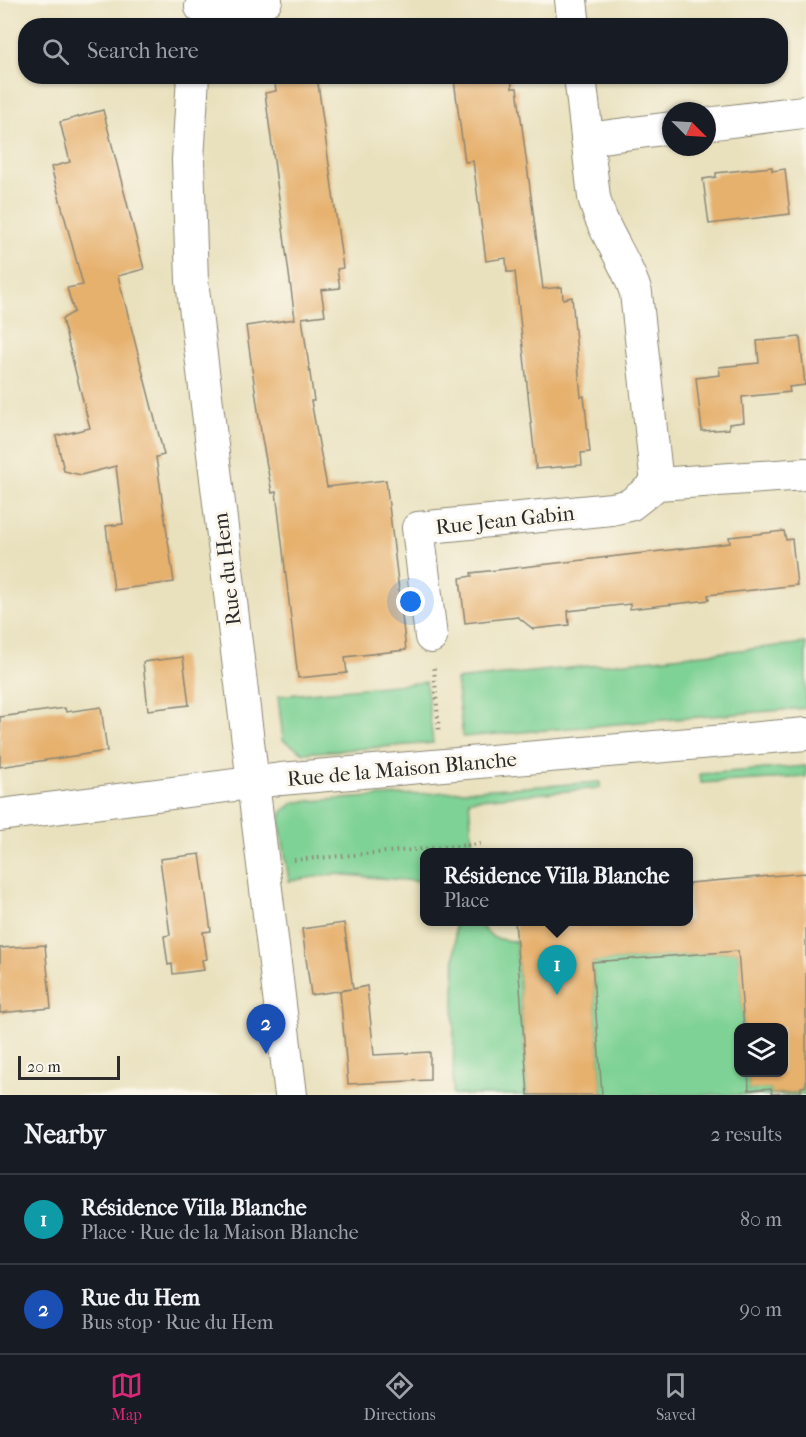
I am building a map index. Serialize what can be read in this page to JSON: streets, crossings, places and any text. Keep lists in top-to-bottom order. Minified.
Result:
{"streets":{"street":["Rue Jean Gabin","Rue du Hem","Rue de la Maison Blanche"]},"crossings":[["Rue du Hem","Rue de la Maison Blanche"]],"scale_bar":"20 m","north":"bottom right","page":{"search":"Search here","popup":["Résidence Villa Blanche","Place"],"pins":["1","2"],"scale":"20 m","heading":["Nearby","2 results"],"list":[{"mark":"1","name":"Résidence Villa Blanche","note":"Place · Rue de la Maison Blanche","value":"80 m"},{"mark":"2","name":"Rue du Hem","note":"Bus stop · Rue du Hem","value":"90 m"}],"nav":["Map","Directions","Saved"]}}
